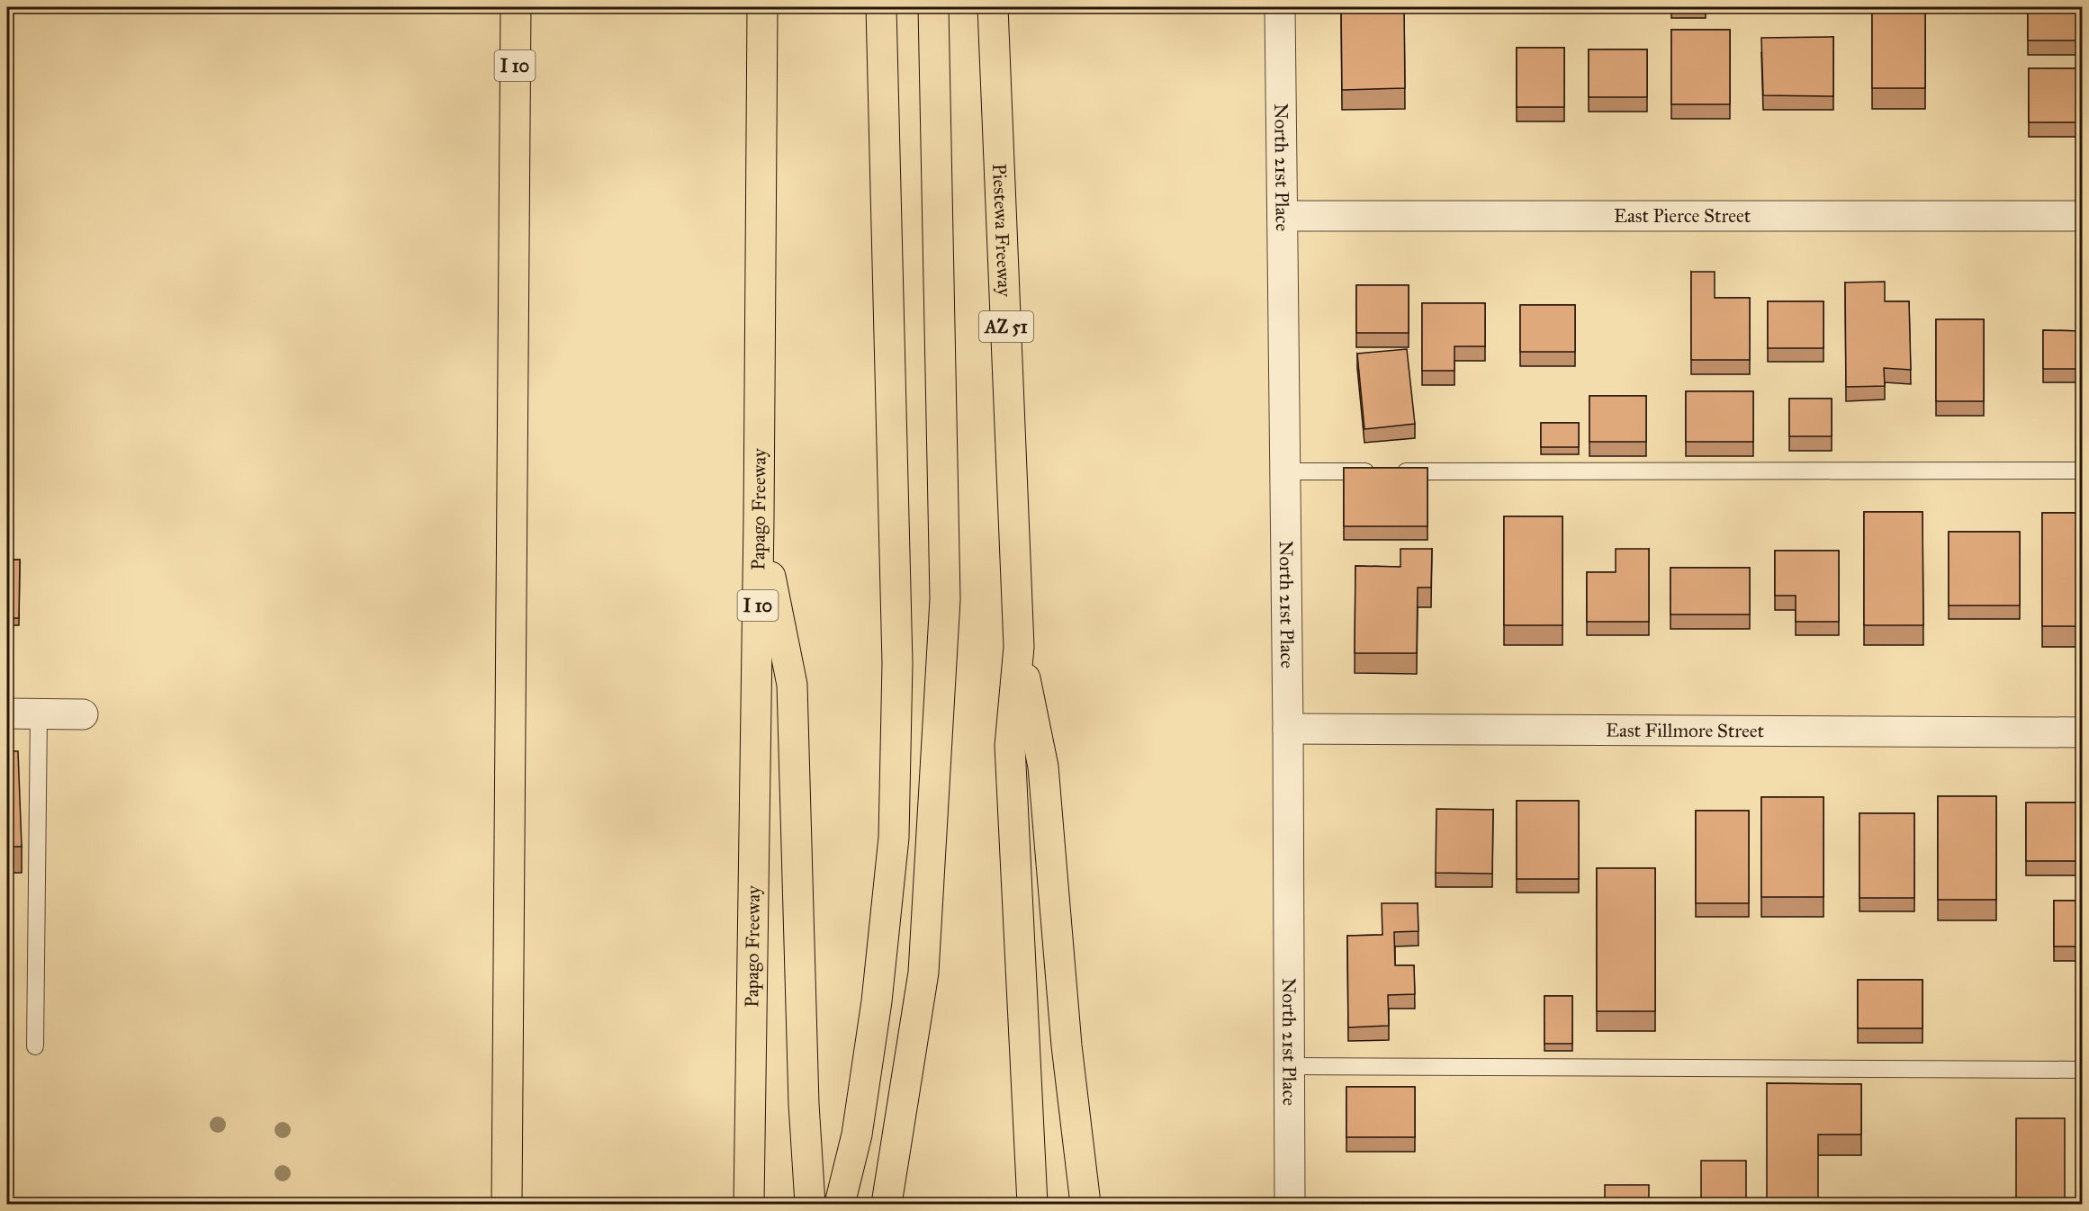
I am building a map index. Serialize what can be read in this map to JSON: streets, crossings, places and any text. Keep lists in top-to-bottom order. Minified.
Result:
{"streets":{"highway":["I 10","Piestewa Freeway","AZ 51","Papago Freeway"],"street":["North 21st Place","East Pierce Street","East Fillmore Street"]},"crossings":[["North 21st Place","East Pierce Street"],["North 21st Place","East Fillmore Street"]]}
